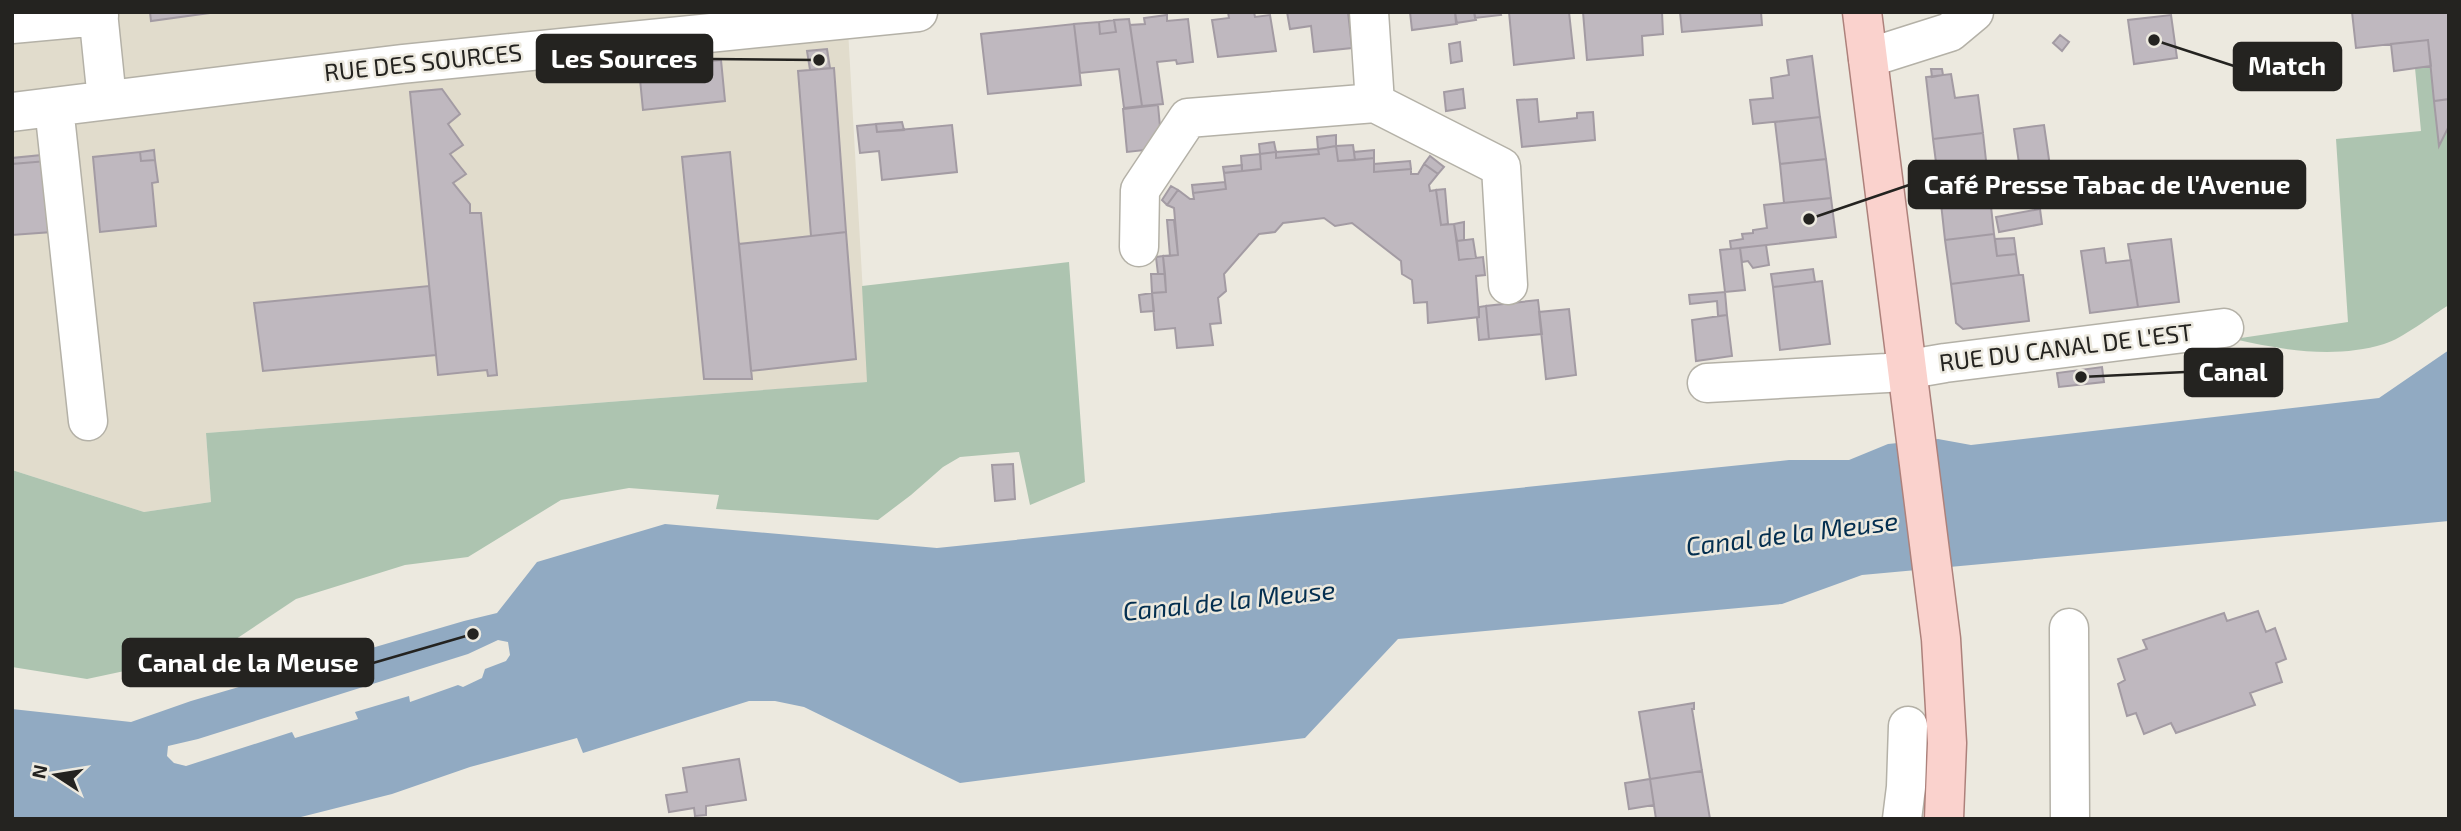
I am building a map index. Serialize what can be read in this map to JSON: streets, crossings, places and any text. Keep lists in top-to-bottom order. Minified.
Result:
{"streets":{"street":["RUE DES SOURCES","RUE DU CANAL DE L'EST"]},"water":["Canal de la Meuse"],"places":["Match","Les Sources","Café Presse Tabac de l'Avenue","Canal","Canal de la Meuse"],"north":"left"}
